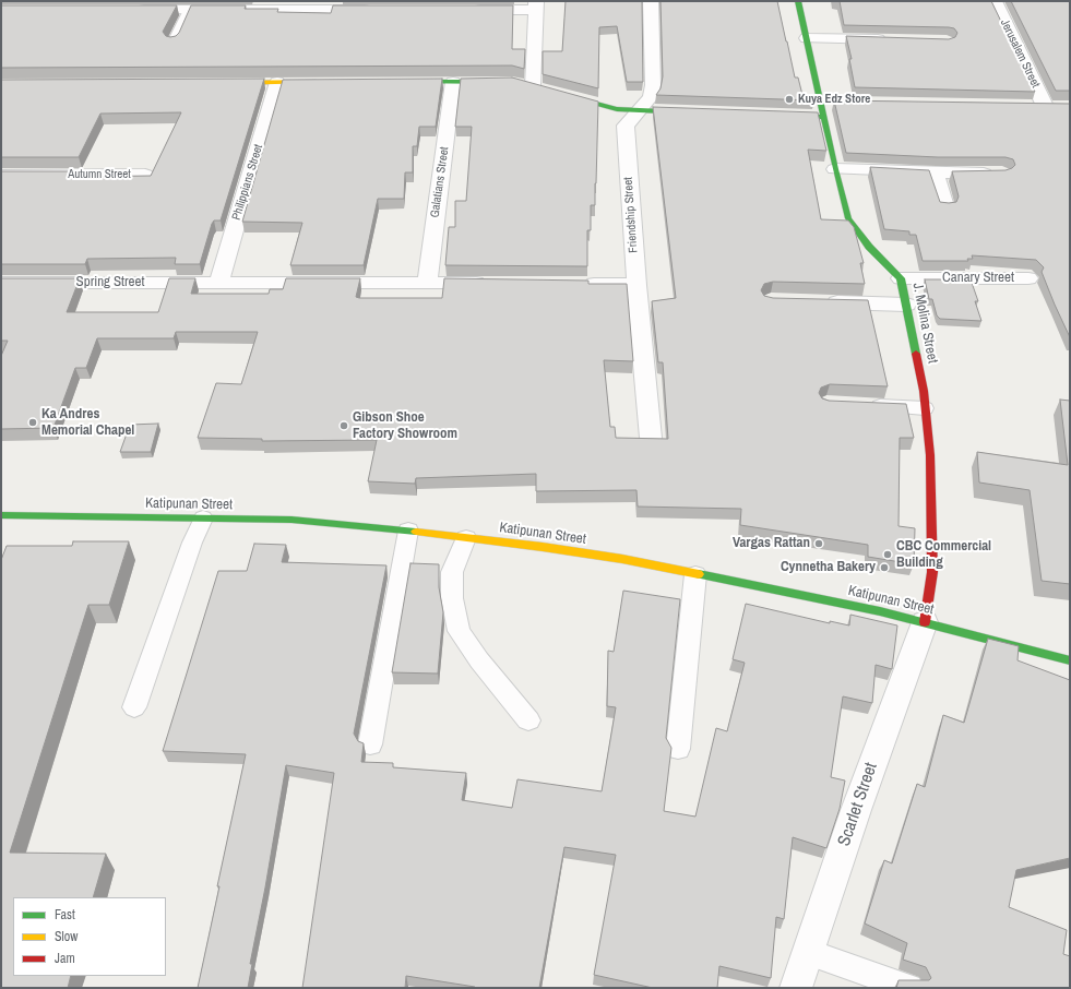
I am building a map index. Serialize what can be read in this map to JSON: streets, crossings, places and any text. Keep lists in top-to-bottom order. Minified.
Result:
{"streets":{"street":["Jerusalem Street","Autumn Street","Philippians Street","Galatians Street","Friendship Street","Canary Street","Spring Street","J. Molina Street","Katipunan Street","Scarlet Street"]},"crossings":[["Philippians Street","Spring Street"],["Galatians Street","Spring Street"],["Canary Street","J. Molina Street"],["J. Molina Street","Katipunan Street"],["J. Molina Street","Scarlet Street"],["Katipunan Street","Scarlet Street"]],"places":["Kuya Edz Store","Ka Andres Memorial Chapel","Gibson Shoe Factory Showroom","Vargas Rattan","CBC Commercial Building","Cynnetha Bakery"],"legend":["Fast","Slow","Jam"]}
